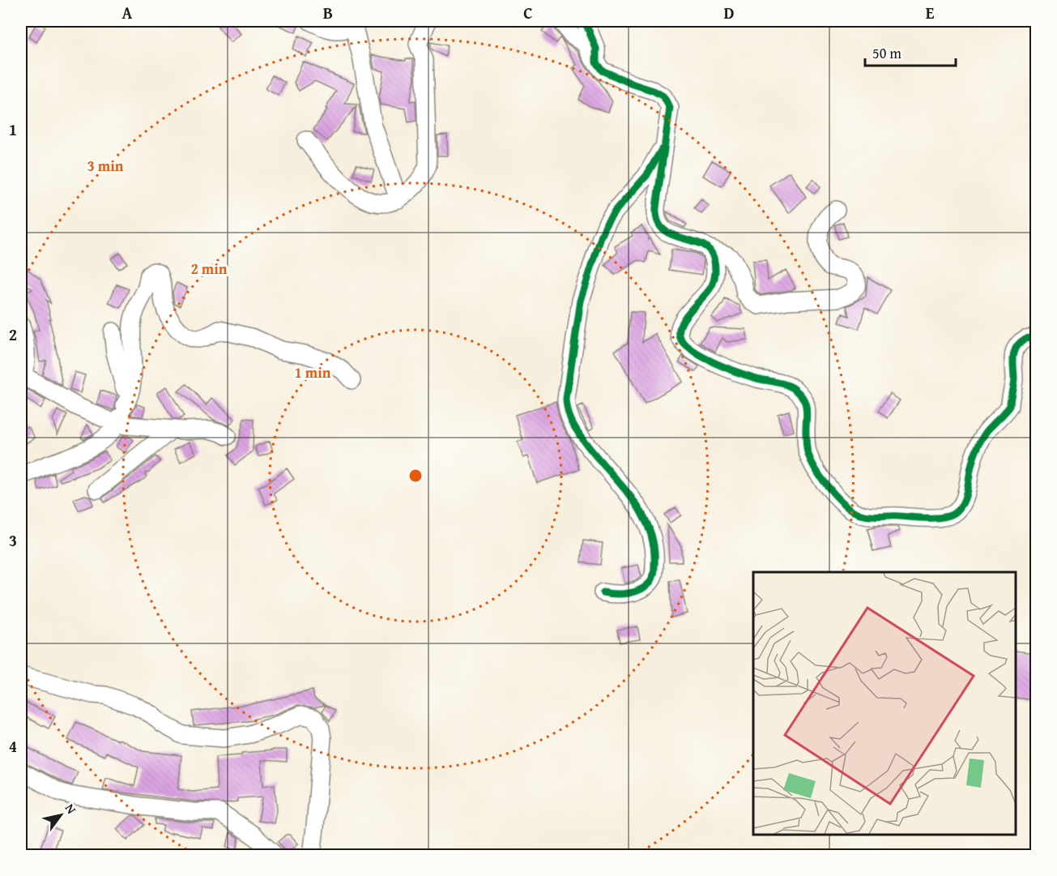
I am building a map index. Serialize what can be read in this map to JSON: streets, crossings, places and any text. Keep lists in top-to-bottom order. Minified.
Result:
{"scale_bar":"50 m","north":"top right","grid":{"columns":["A","B","C","D","E"],"rows":["1","2","3","4"]},"rings":["3 min","2 min","1 min"]}
